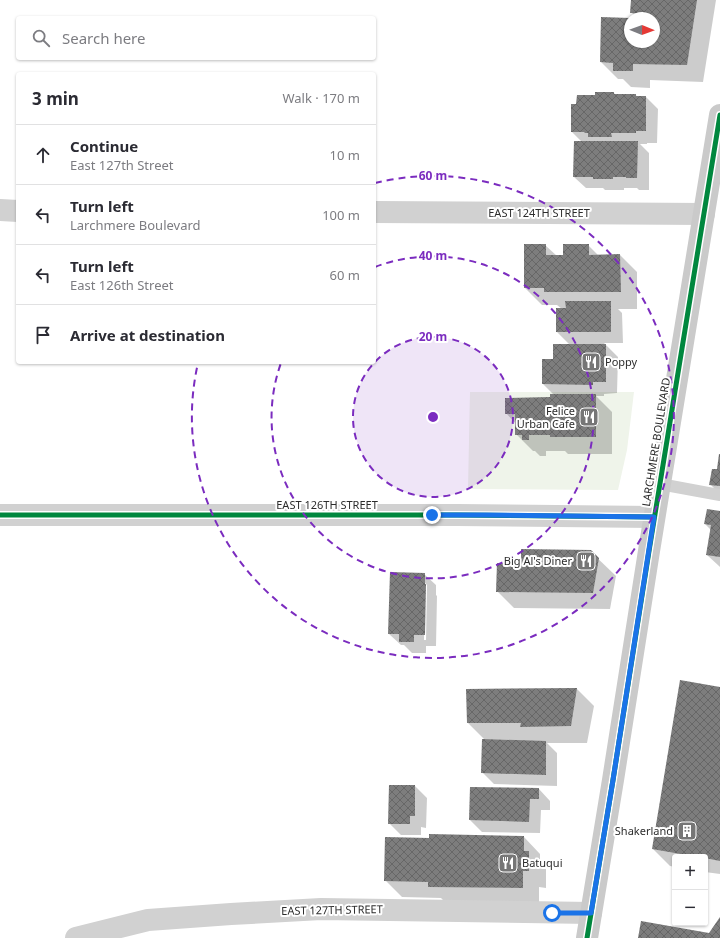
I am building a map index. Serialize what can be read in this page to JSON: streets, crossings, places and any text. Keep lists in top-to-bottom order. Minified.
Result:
{"streets":{"main road":["LARCHMERE BOULEVARD"],"street":["EAST 124TH STREET","EAST 126TH STREET","EAST 127TH STREET"]},"crossings":[["EAST 124TH STREET","LARCHMERE BOULEVARD"],["LARCHMERE BOULEVARD","EAST 126TH STREET"],["LARCHMERE BOULEVARD","EAST 127TH STREET"]],"places":{"restaurant":["Poppy","Felice Urban Cafe","Big Al's Diner","Batuqui"],"building":["Shakerland"]},"north":"right","page":{"search":"Search here","heading":["3 min","Walk · 170 m"],"list":[["Continue","East 127th Street","10 m"],["Turn left","Larchmere Boulevard","100 m"],["Turn left","East 126th Street","60 m"],"Arrive at destination"],"map_buttons":["+","−"]},"rings":["60 m","40 m","20 m"]}
